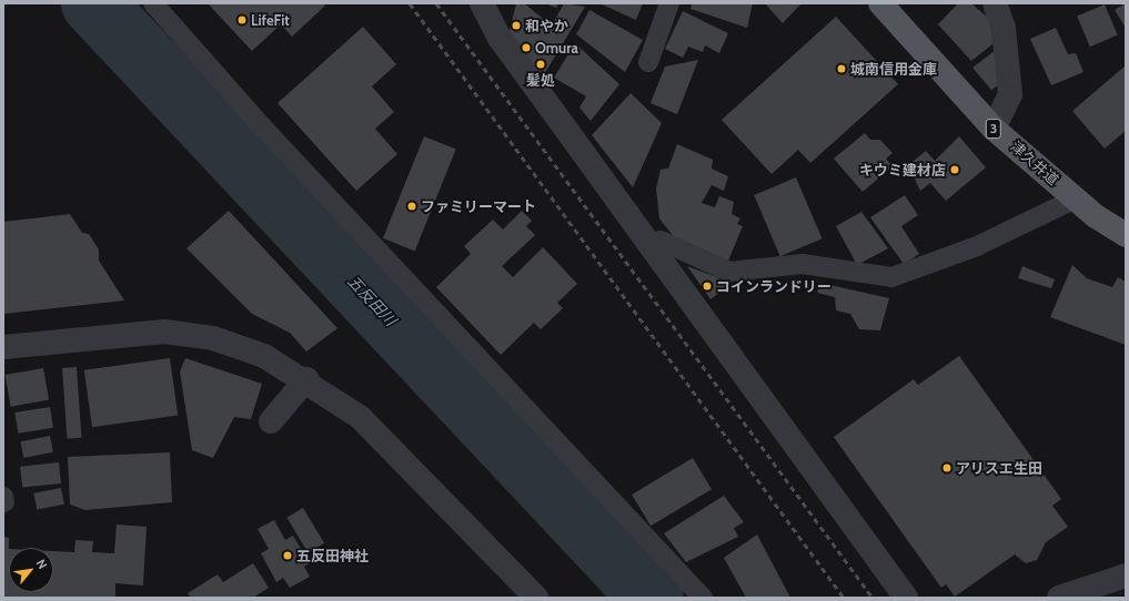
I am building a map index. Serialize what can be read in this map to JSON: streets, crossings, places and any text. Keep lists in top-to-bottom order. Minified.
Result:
{"streets":{"main road":["3","津久井道"]},"water":["五反田川"],"places":["LifeFit","和やか","Omura","髪処","城南信用金庫","キウミ建材店","ファミリーマート","コインランドリー","アリスエ生田","五反田神社"],"north":"top right"}
